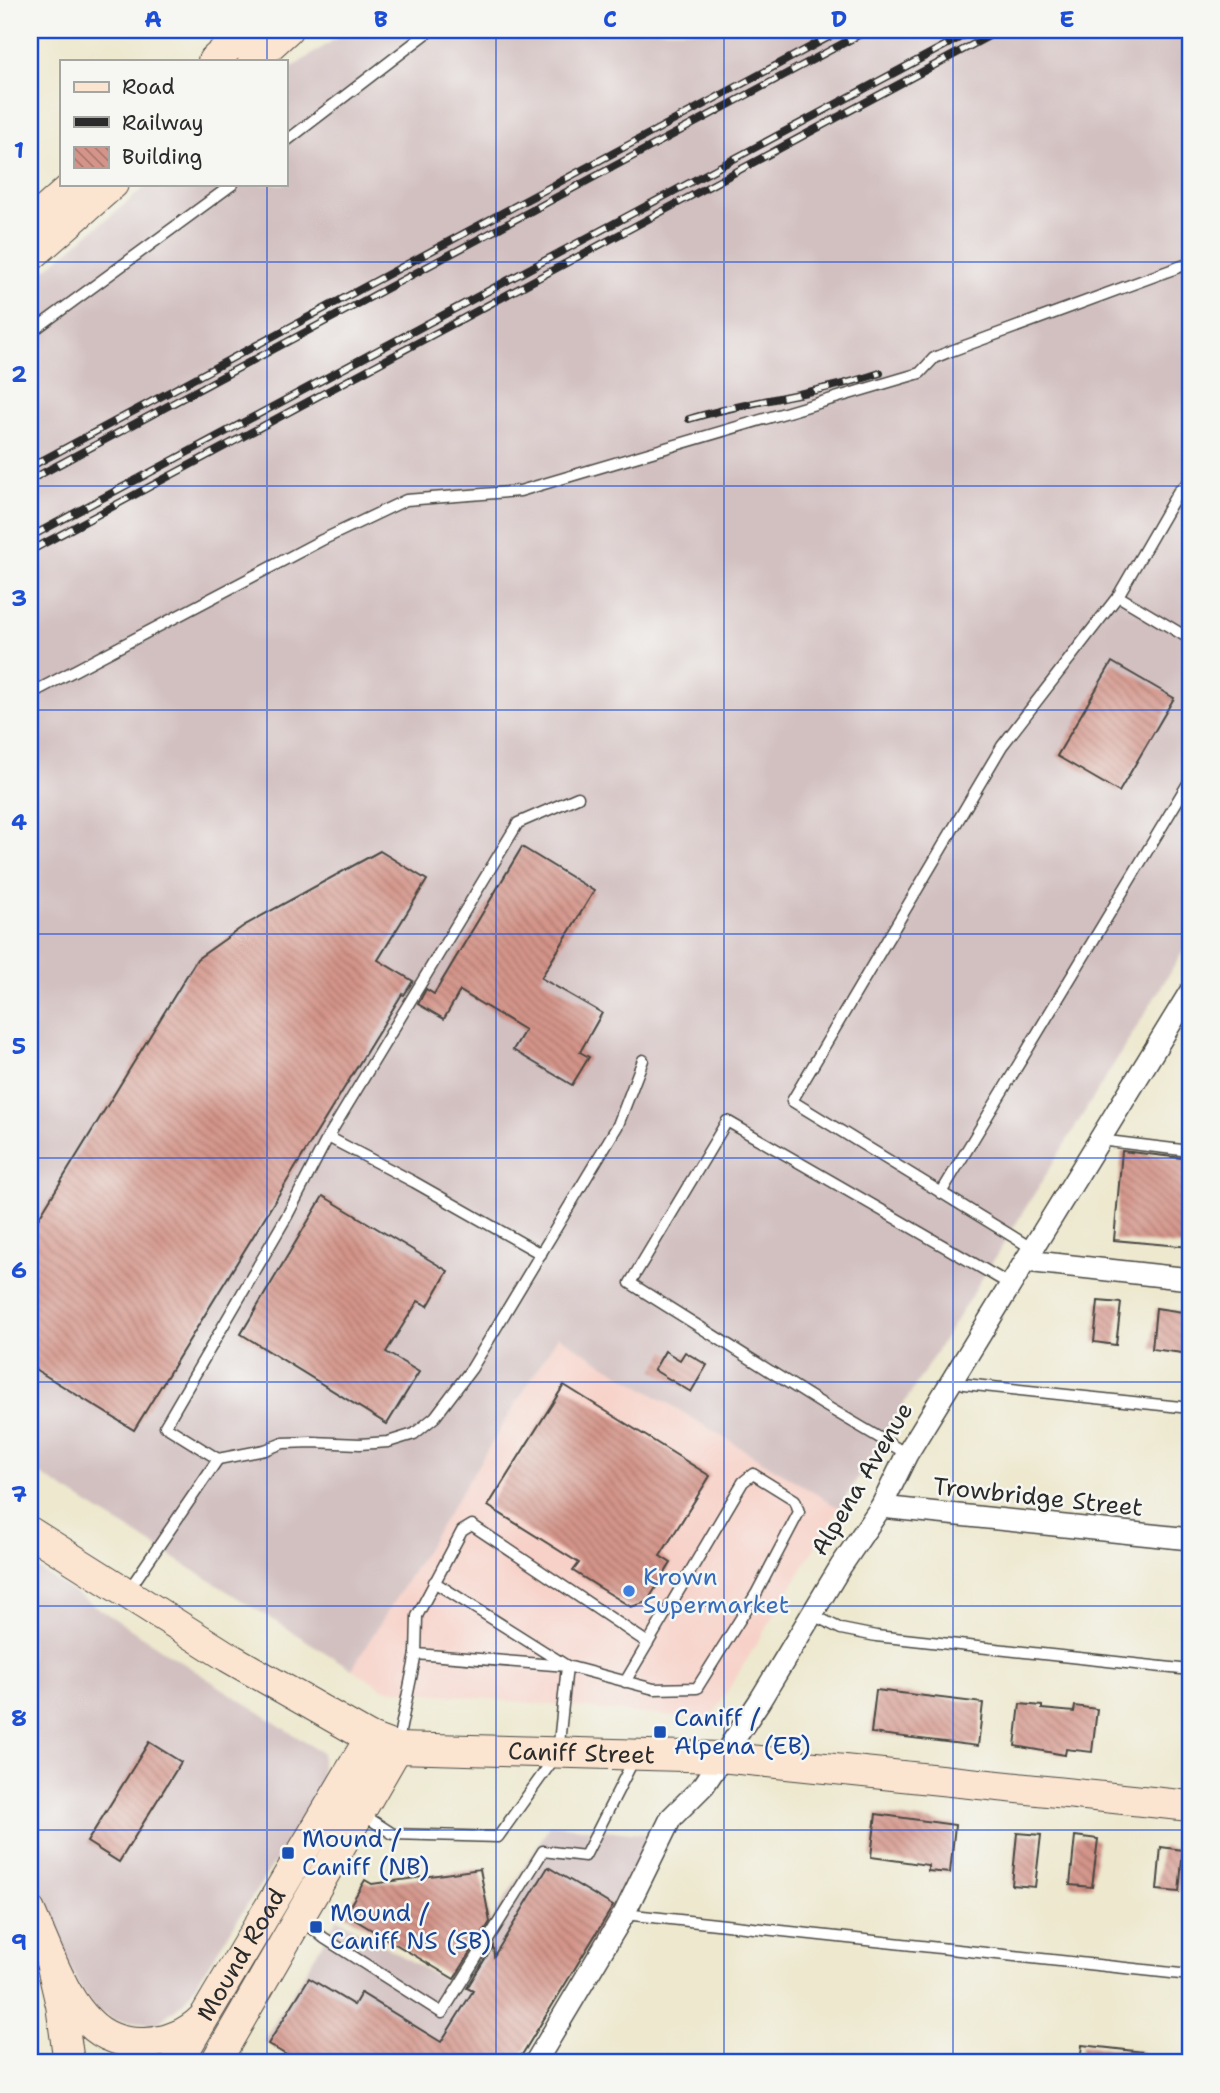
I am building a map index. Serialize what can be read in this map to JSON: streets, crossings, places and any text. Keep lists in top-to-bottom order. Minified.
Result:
{"streets":{"street":["Alpena Avenue","Trowbridge Street","Caniff Street","Mound Road"]},"crossings":[["Alpena Avenue","Trowbridge Street"],["Alpena Avenue","Caniff Street"],["Caniff Street","Mound Road"]],"places":{"other":["Krown Supermarket"],"transit":["Caniff / Alpena (EB)","Mound / Caniff (NB)","Mound / Caniff NS (SB)"]},"legend":["Road","Railway","Building"],"grid":{"columns":["A","B","C","D","E"],"rows":["1","2","3","4","5","6","7","8","9"]}}
